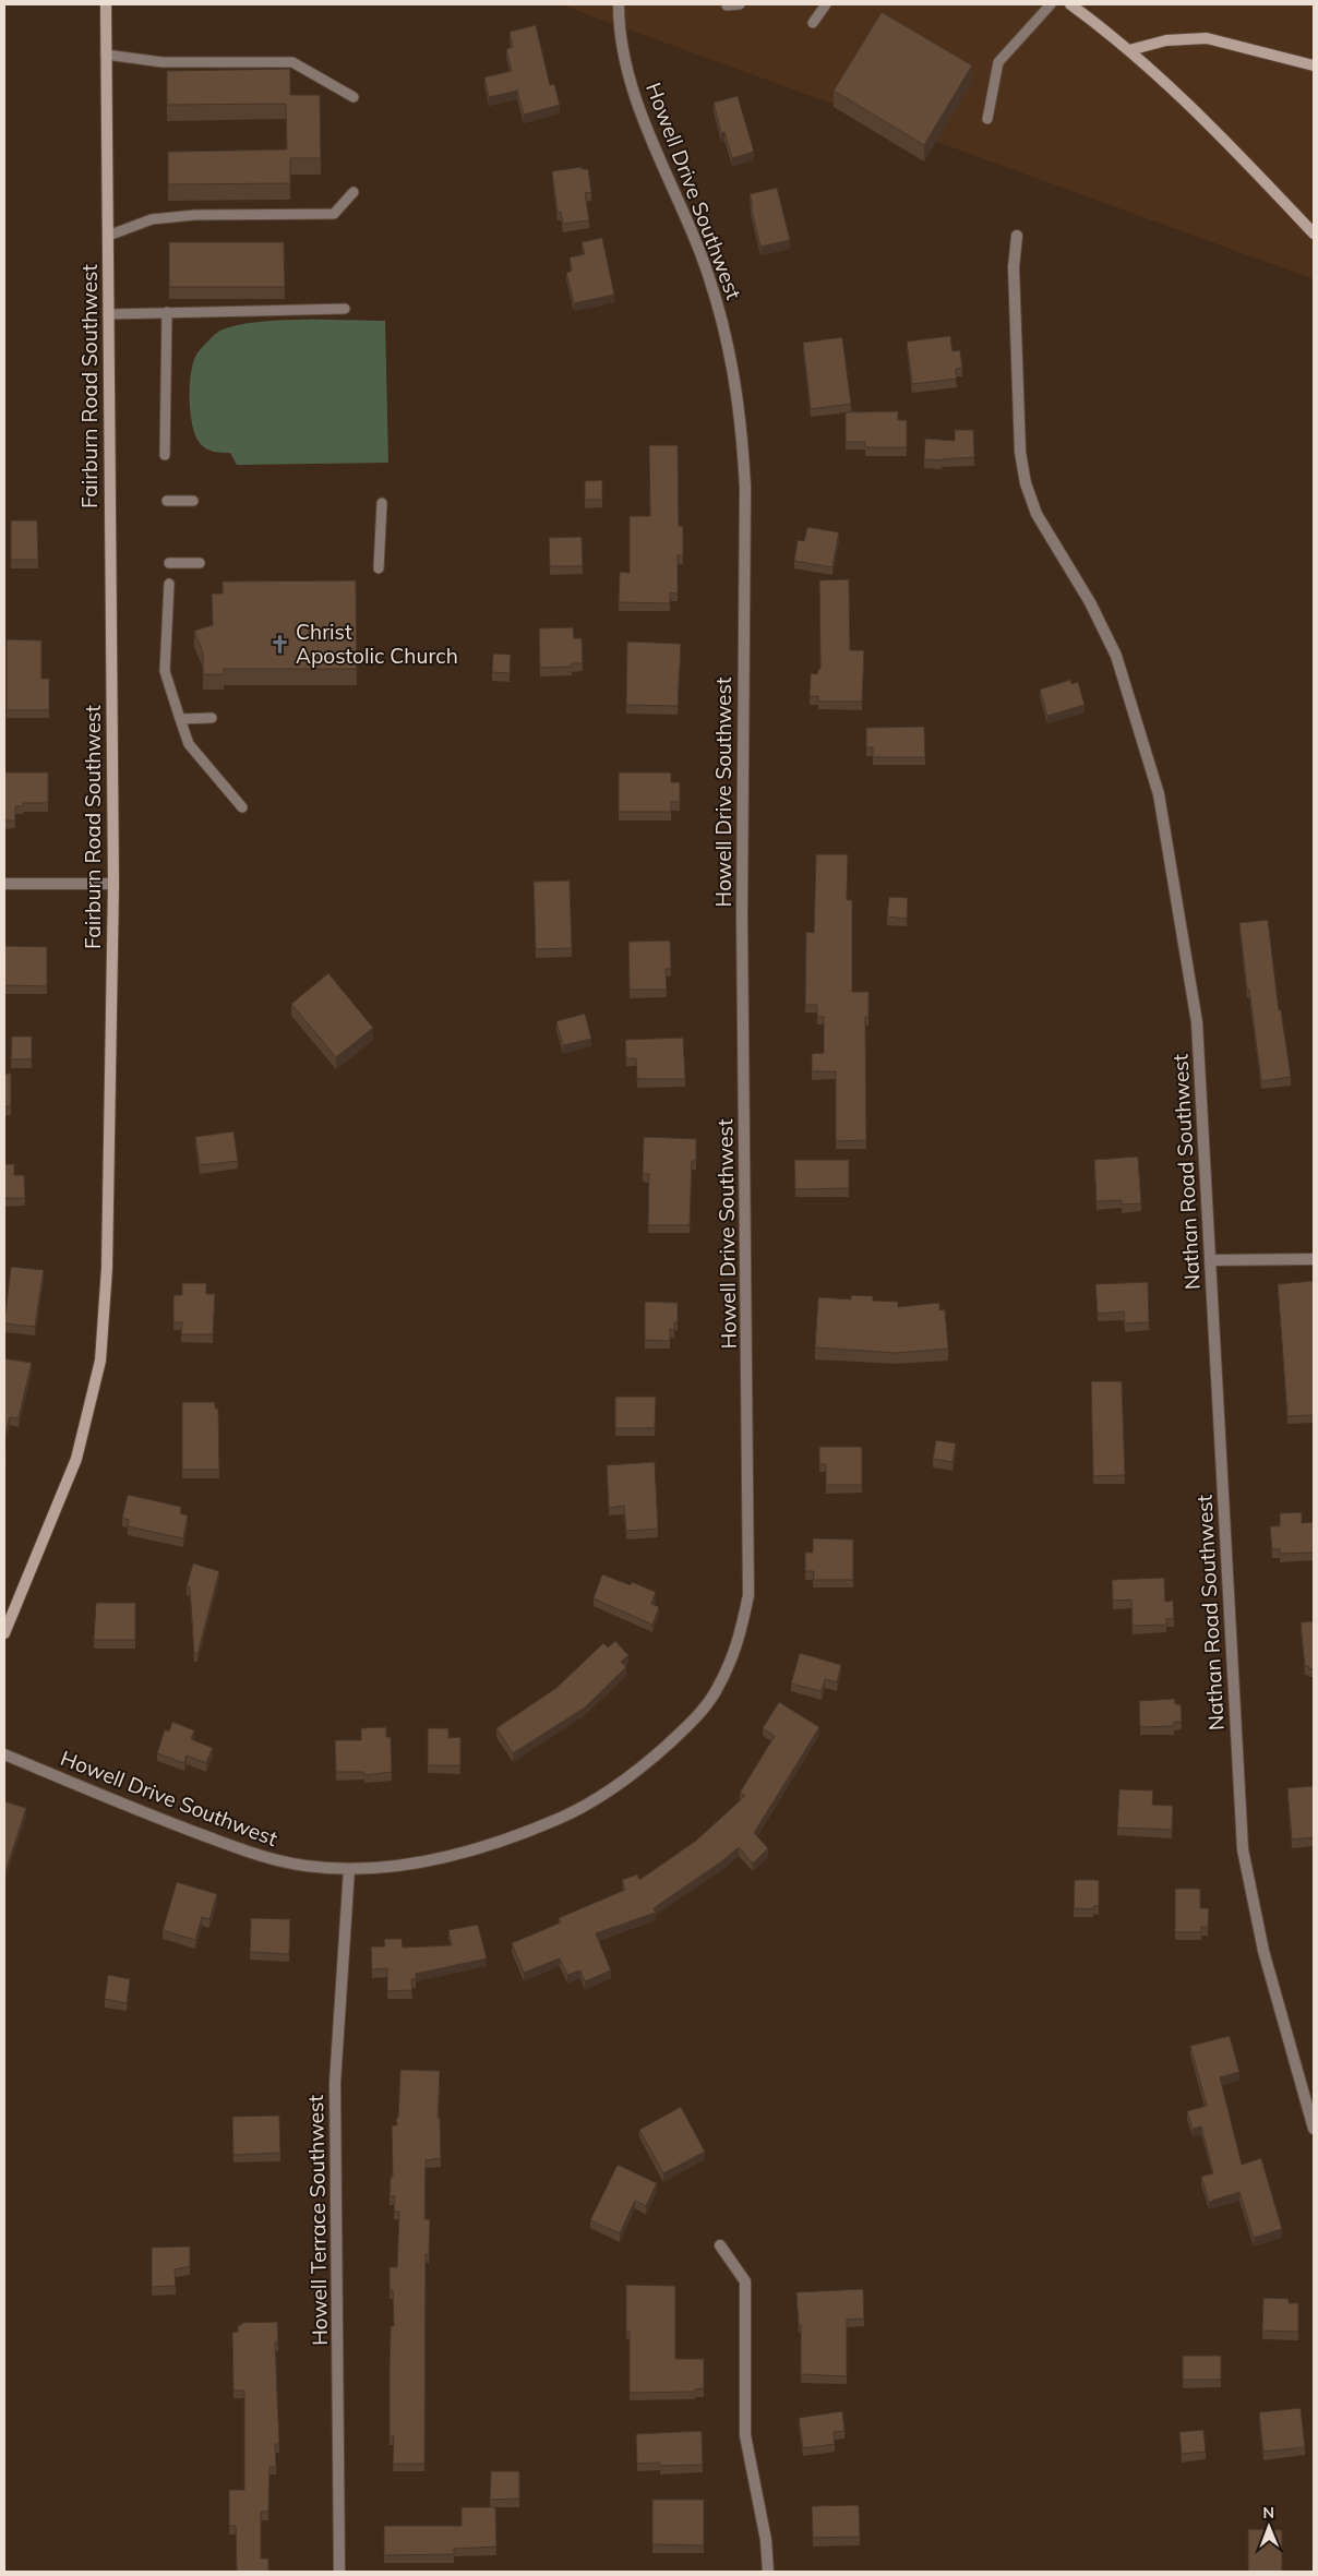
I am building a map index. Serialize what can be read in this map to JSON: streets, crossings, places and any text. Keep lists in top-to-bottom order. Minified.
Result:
{"streets":{"street":["Howell Drive Southwest","Fairburn Road Southwest","Nathan Road Southwest","Howell Terrace Southwest"]},"crossings":[["Howell Drive Southwest","Howell Terrace Southwest"]],"places":{"church":["Christ Apostolic Church"]},"north":"top"}
